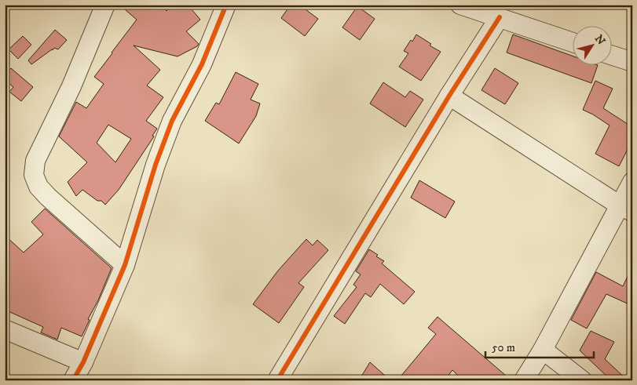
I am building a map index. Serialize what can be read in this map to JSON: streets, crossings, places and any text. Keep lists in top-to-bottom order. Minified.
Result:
{"scale_bar":"50 m","north":"top right"}
